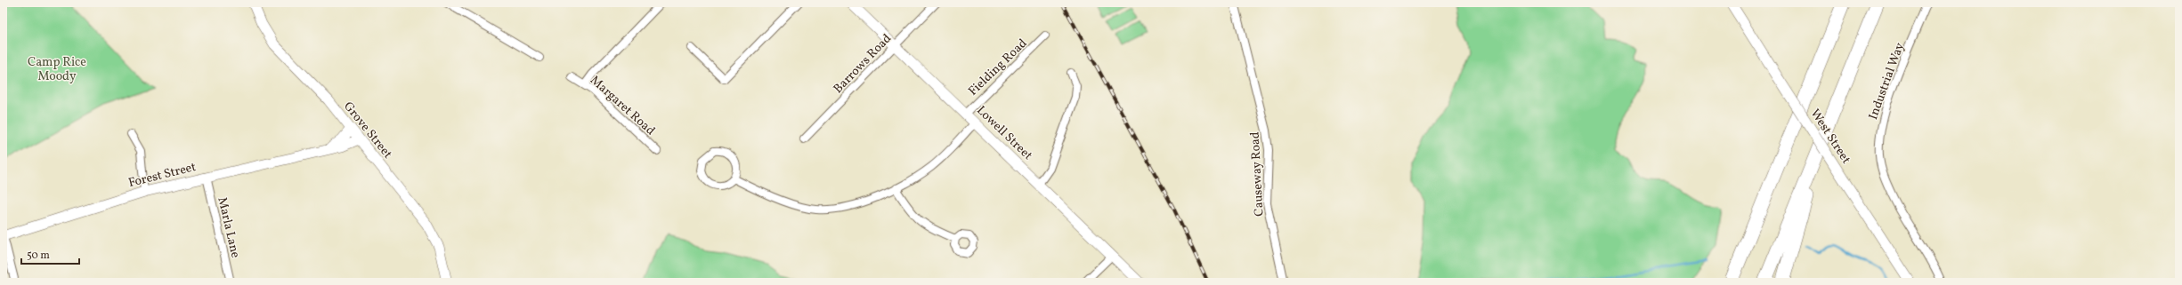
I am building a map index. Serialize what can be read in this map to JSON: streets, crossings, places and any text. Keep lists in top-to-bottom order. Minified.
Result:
{"streets":{"main road":["Grove Street","Lowell Street","West Street","Forest Street"],"street":["Barrows Road","Fielding Road","Industrial Way","Margaret Road","Causeway Road","Marla Lane"]},"crossings":[["Barrows Road","Lowell Street"],["Fielding Road","Lowell Street"],["Grove Street","Forest Street"],["Forest Street","Marla Lane"]],"parks":["Camp Rice Moody"],"scale_bar":"50 m"}
